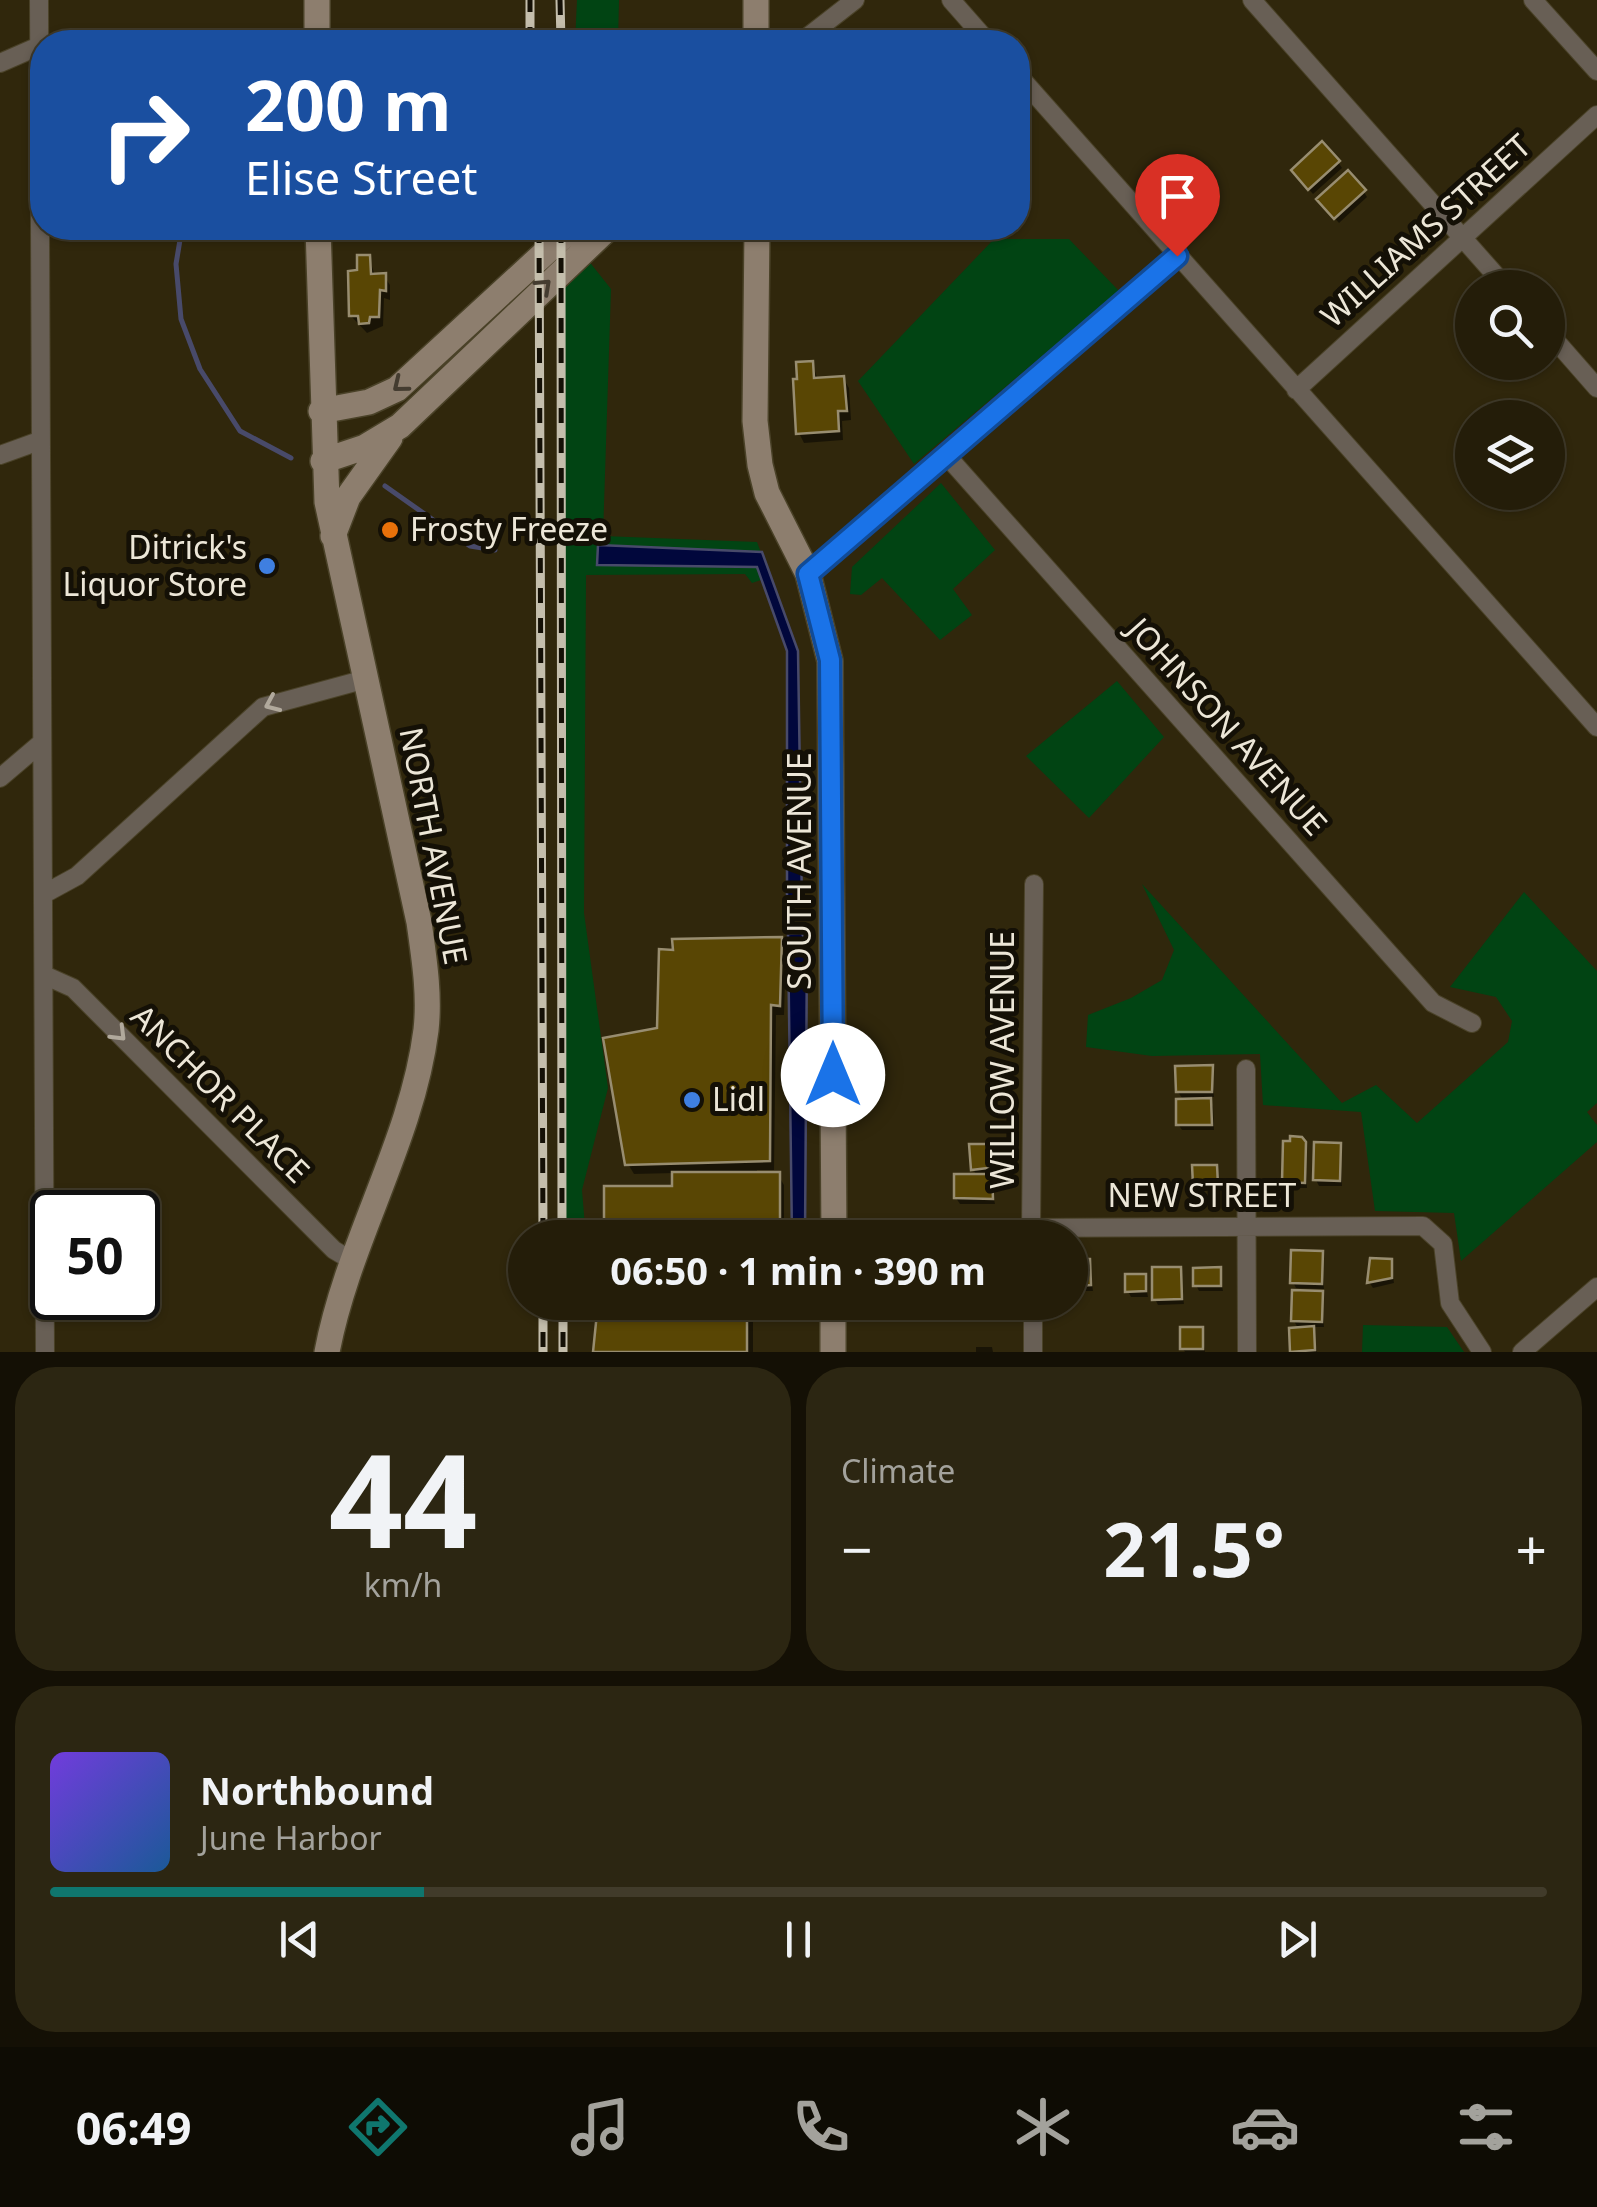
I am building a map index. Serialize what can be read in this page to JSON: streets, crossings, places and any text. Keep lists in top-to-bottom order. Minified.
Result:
{"streets":{"main road":["NORTH AVENUE","SOUTH AVENUE"],"street":["WILLIAMS STREET","JOHNSON AVENUE","WILLOW AVENUE","ANCHOR PLACE","NEW STREET"]},"crossings":[["NORTH AVENUE","ANCHOR PLACE"]],"one_way":["ANCHOR PLACE"],"places":["Frosty Freeze","Ditrick's Liquor Store","Lidl"],"page":{"turn":["200 m","Elise Street"],"limit":"50","trip":"06:50 · 1 min · 390 m","tile":[["44","km/h"],"Climate"],"heat":["−","21.5°","+"],"song":["Northbound","June Harbor"],"tabs":"06:49"}}
